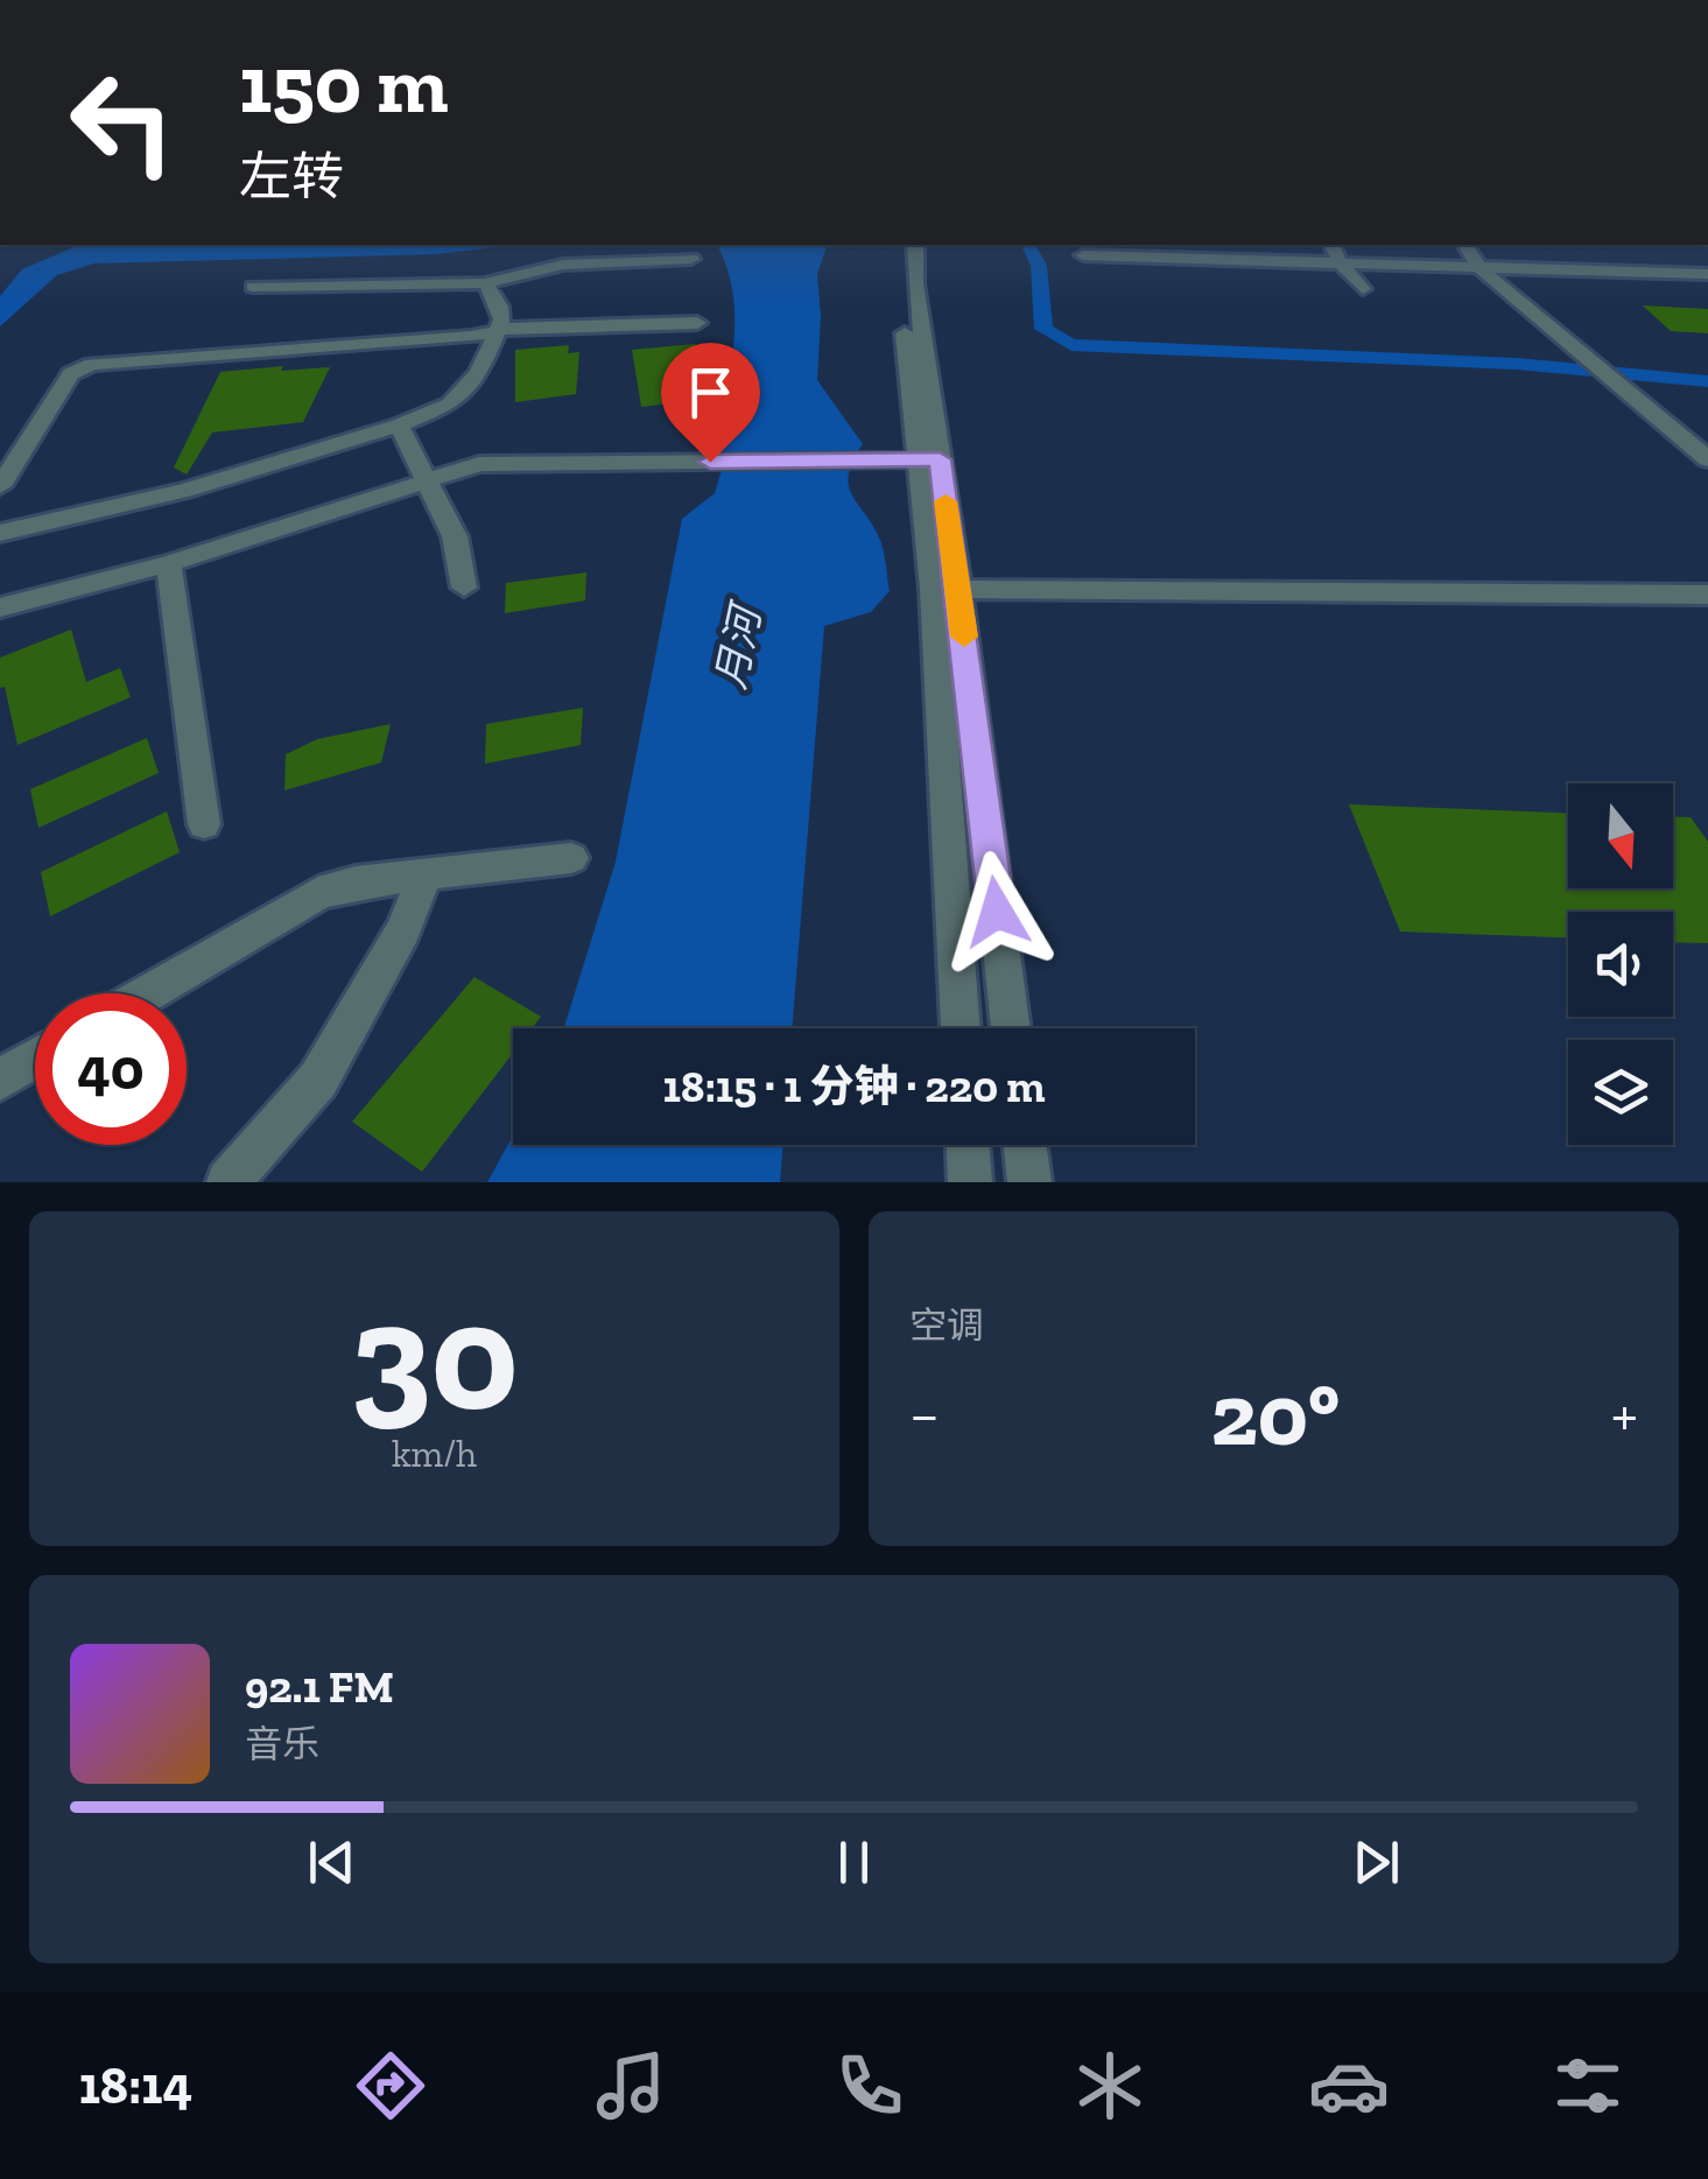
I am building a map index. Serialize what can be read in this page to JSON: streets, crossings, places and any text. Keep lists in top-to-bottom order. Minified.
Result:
{"water":["月河"],"north":"bottom","page":{"turn":["150 m","左转"],"limit":"40","trip":"18:15 · 1 分钟 · 220 m","tile":[["30","km/h"],"空调"],"heat":["−","20°","+"],"song":["92.1 FM","音乐"],"tabs":"18:14"}}
